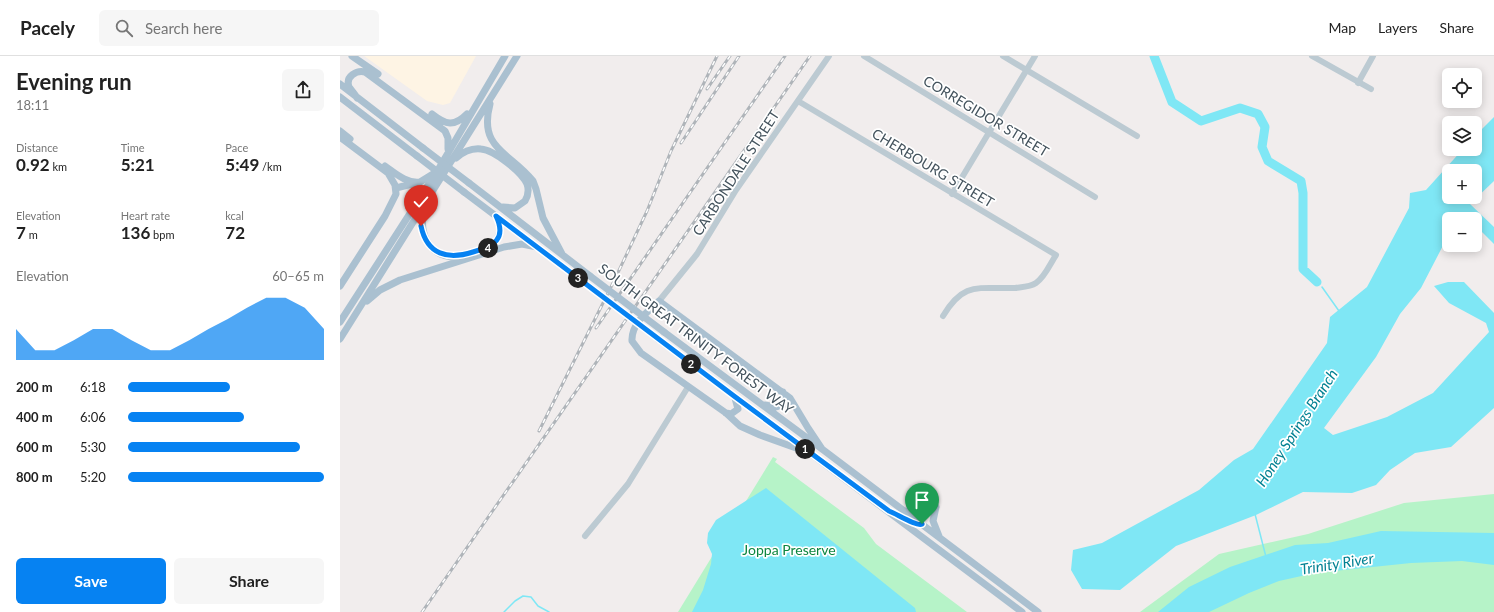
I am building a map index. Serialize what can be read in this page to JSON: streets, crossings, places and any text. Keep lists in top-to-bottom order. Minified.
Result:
{"streets":{"main road":["SOUTH GREAT TRINITY FOREST WAY"],"street":["CORREGIDOR STREET","CHERBOURG STREET","CARBONDALE STREET"]},"crossings":[["CHERBOURG STREET","CARBONDALE STREET"]],"water":["Honey Springs Branch","Trinity River"],"parks":["Joppa Preserve"],"page":{"header":"Pacely","search":"Search here","nav":["Map","Layers","Share"],"heading":["Evening run","18:11"],"map_buttons":["+","−"],"stats":[["Distance","0.92 km"],["Time","5:21"],["Pace","5:49 /km"],["Elevation","7 m"],["Heart rate","136 bpm"],["kcal","72"]],"pins":["4","3","2","1"],"chart":["Elevation","60–65 m"],"list":[{"name":"200 m","note":"6:18"},{"name":"400 m","note":"6:06"},{"name":"600 m","note":"5:30"},{"name":"800 m","note":"5:20"}],"buttons":["Save","Share"]}}
